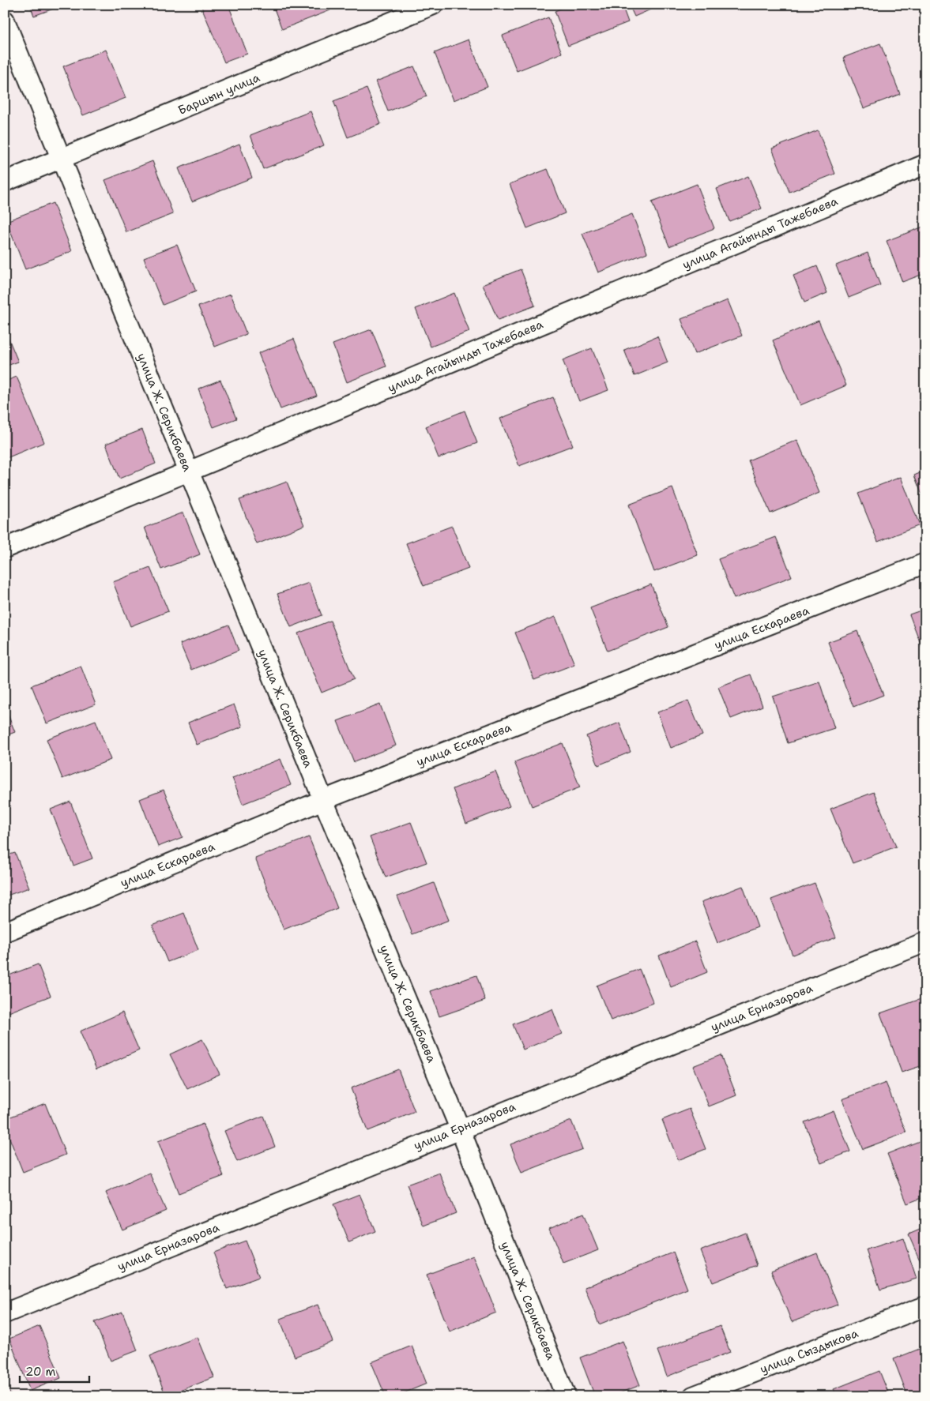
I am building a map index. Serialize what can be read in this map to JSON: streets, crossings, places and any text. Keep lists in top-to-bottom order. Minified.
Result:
{"streets":{"street":["Баршын улица","улица Агайынды Тажебаева","улица Ж. Серикбаева","улица Ескараева","улица Ерназарова","улица Сыздыкова"]},"crossings":[["Баршын улица","улица Ж. Серикбаева"],["улица Агайынды Тажебаева","улица Ж. Серикбаева"],["улица Ж. Серикбаева","улица Ескараева"],["улица Ж. Серикбаева","улица Ерназарова"]],"scale_bar":"20 m"}
